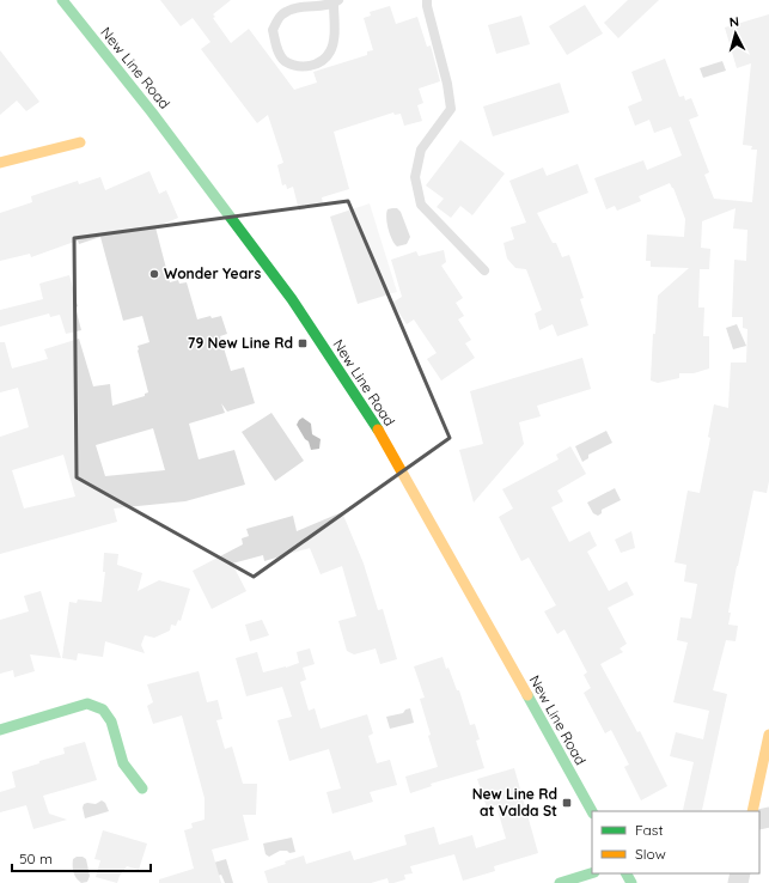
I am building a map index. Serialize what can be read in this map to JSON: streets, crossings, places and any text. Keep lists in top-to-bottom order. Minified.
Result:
{"streets":{"main road":["New Line Road"]},"places":{"other":["Wonder Years"],"transit":["79 New Line Rd","New Line Rd at Valda St"]},"legend":["Fast","Slow"],"scale_bar":"50 m","north":"top"}
